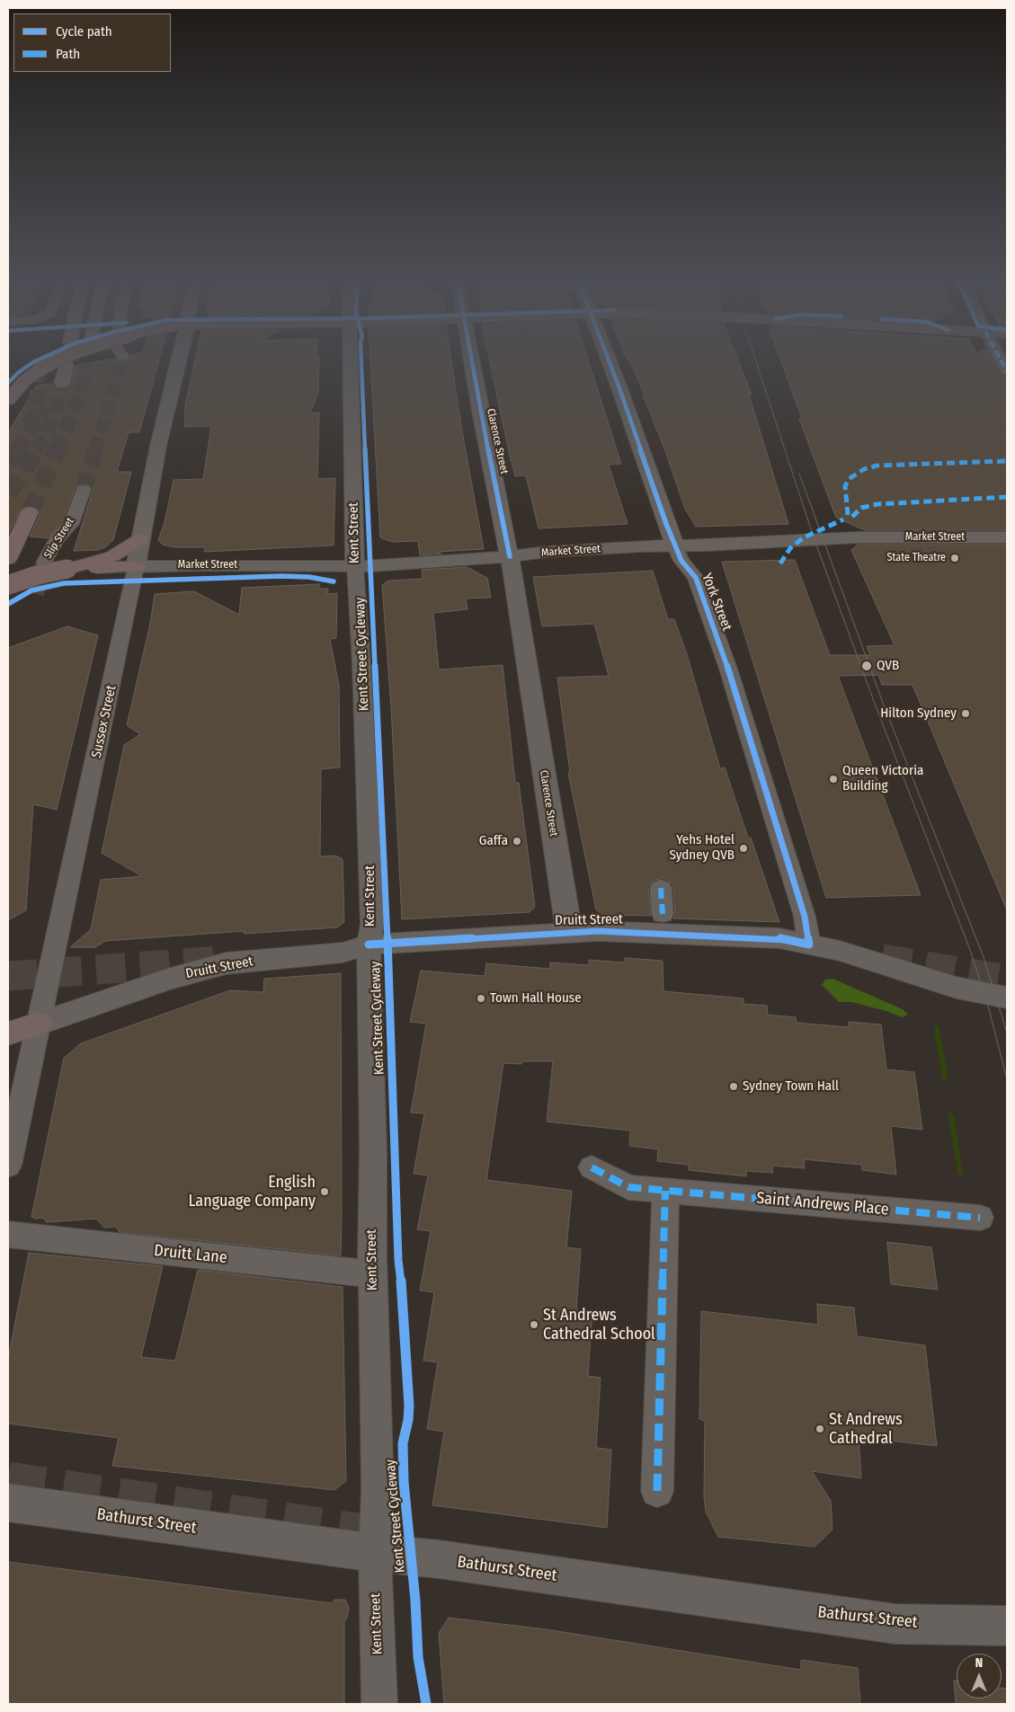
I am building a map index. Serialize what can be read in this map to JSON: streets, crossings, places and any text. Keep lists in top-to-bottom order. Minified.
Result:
{"streets":{"street":["Clarence Street","Kent Street","Market Street","Slip Street","York Street","Sussex Street","Druitt Street","Saint Andrews Place","Druitt Lane","Bathurst Street"],"cycle path":["Kent Street Cycleway"]},"crossings":[["Clarence Street","Market Street"],["Clarence Street","Druitt Street"],["Kent Street","Market Street"],["Kent Street","Druitt Street"],["Kent Street","Druitt Lane"],["Kent Street","Bathurst Street"],["Market Street","York Street"],["Market Street","Sussex Street"],["York Street","Druitt Street"],["Sussex Street","Druitt Street"]],"places":["State Theatre","QVB","Hilton Sydney","Queen Victoria Building","Gaffa","Yehs Hotel Sydney QVB","Town Hall House","Sydney Town Hall","English Language Company","St Andrews Cathedral School","St Andrews Cathedral"],"legend":["Cycle path","Path"],"north":"top"}
